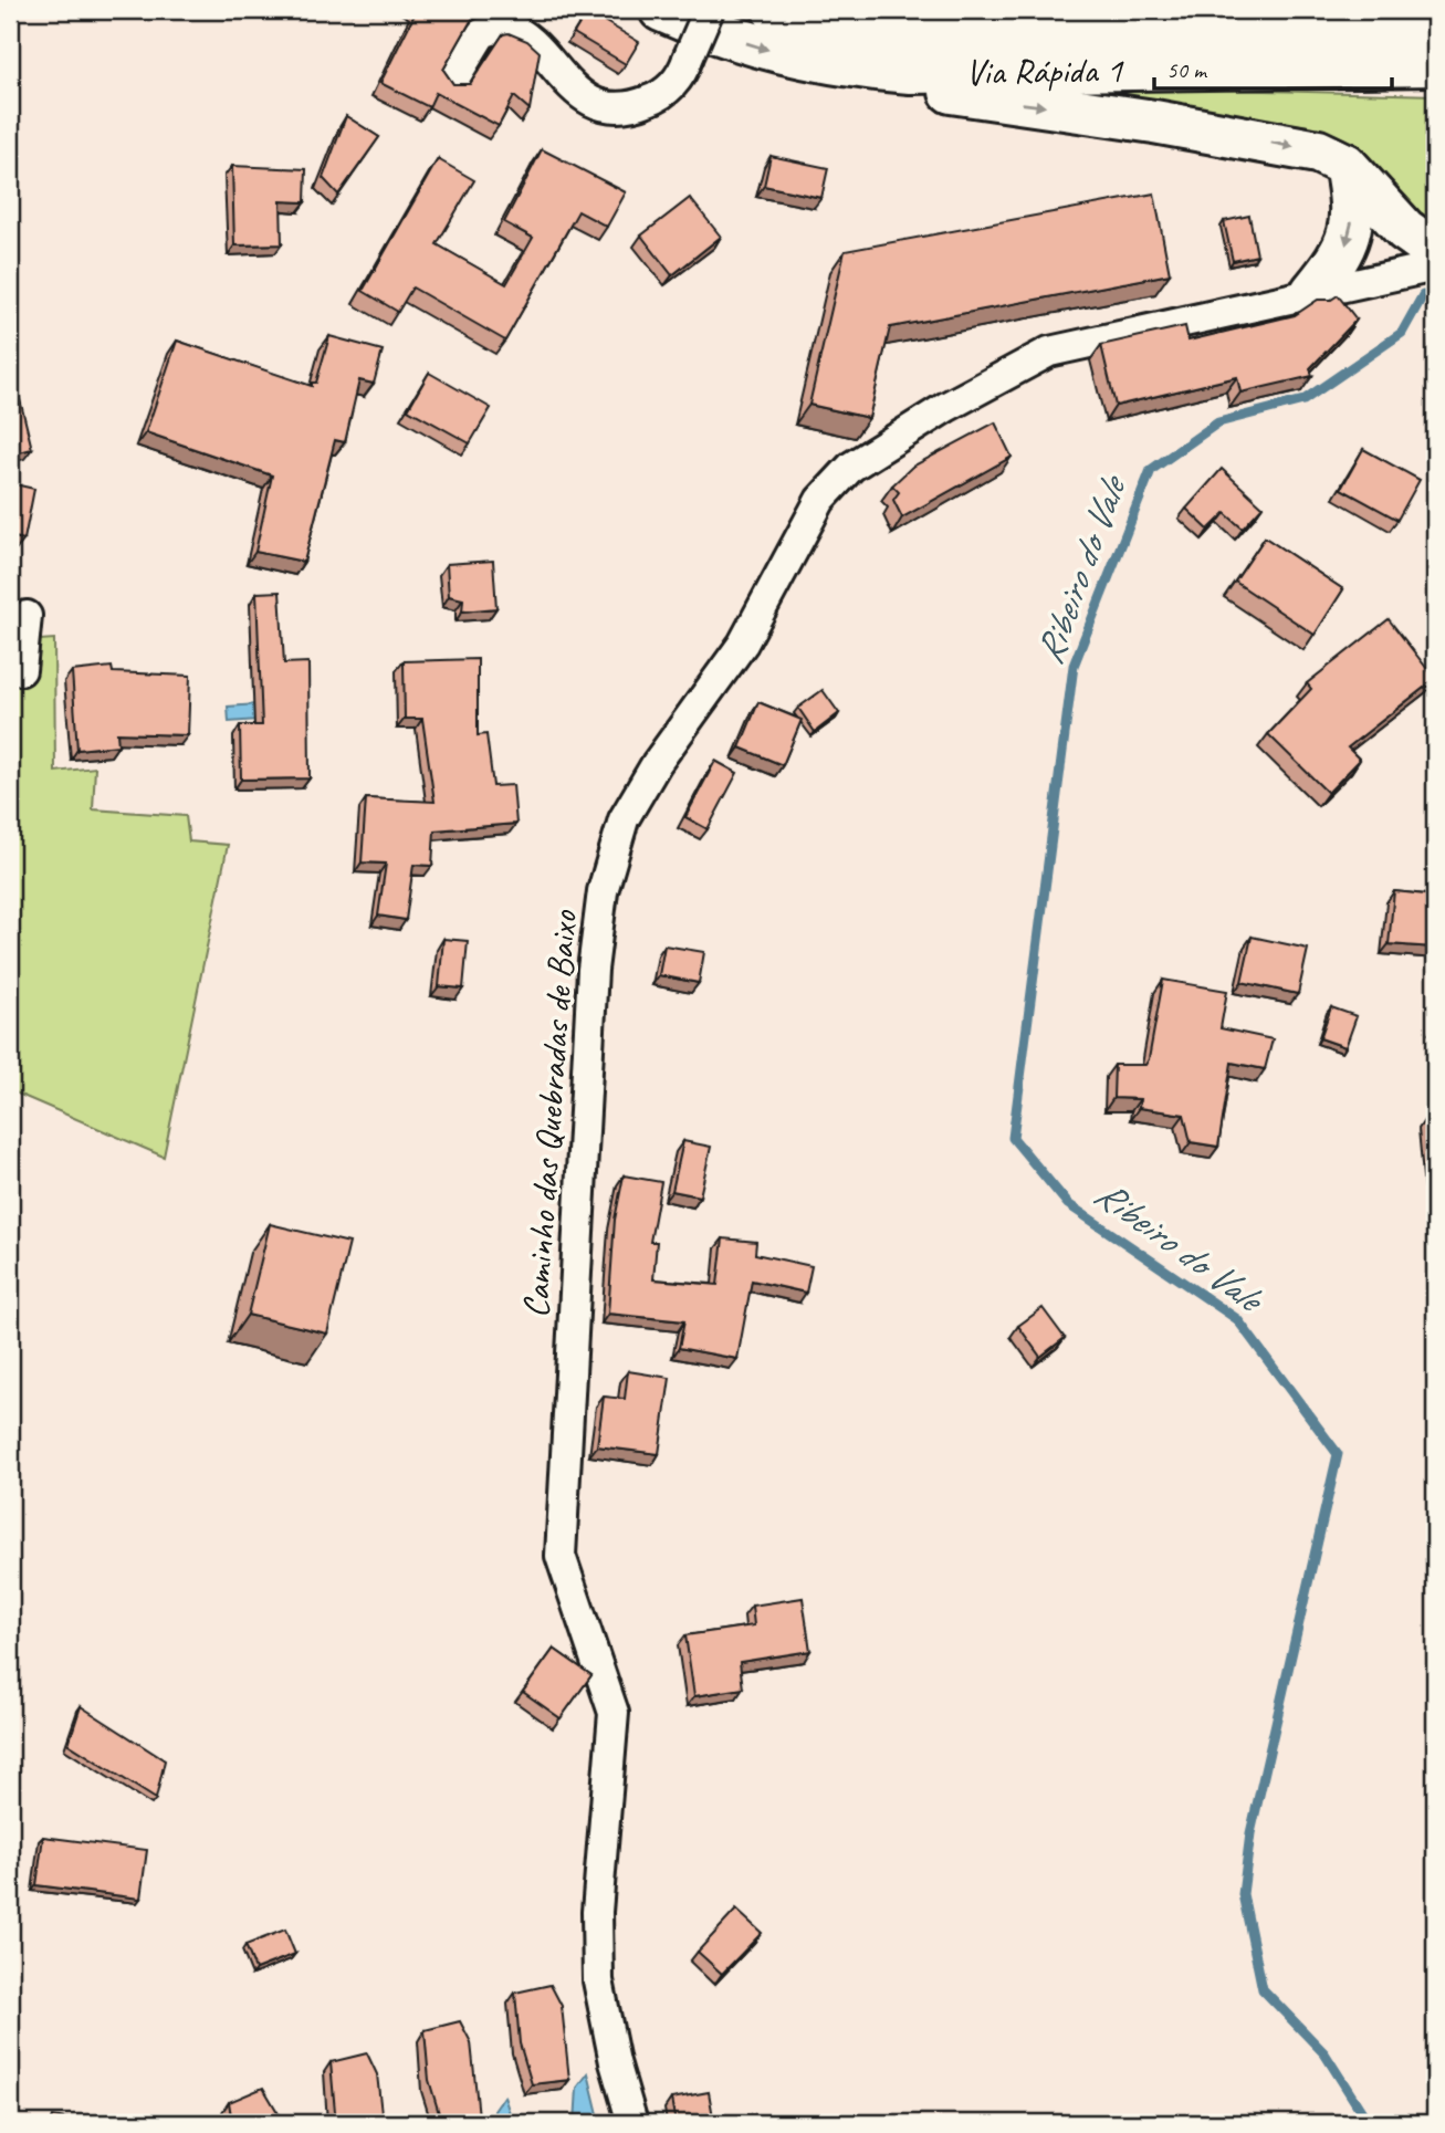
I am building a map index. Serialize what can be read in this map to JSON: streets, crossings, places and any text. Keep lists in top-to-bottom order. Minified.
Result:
{"streets":{"highway":["Via Rápida 1"],"street":["Caminho das Quebradas de Baixo"]},"water":["Ribeiro do Vale"],"scale_bar":"50 m"}
